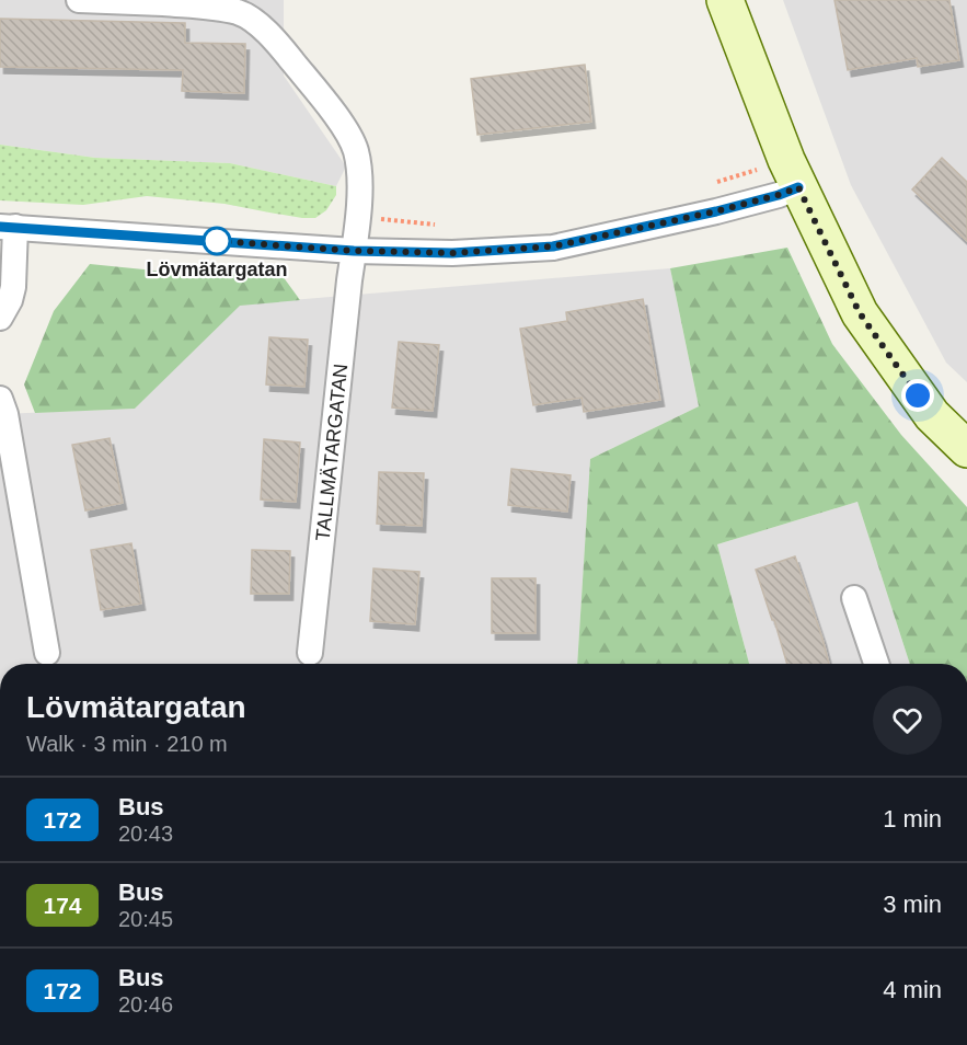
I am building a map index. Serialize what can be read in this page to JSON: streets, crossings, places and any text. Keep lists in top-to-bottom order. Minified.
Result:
{"streets":{"street":["TALLMÄTARGATAN"]},"places":["Lövmätargatan"],"lines":["bus line 172"],"page":{"heading":["Lövmätargatan","Walk · 3 min · 210 m"],"list":[{"mark":"172","name":"Bus","note":"20:43","value":"1 min"},{"mark":"174","name":"Bus","note":"20:45","value":"3 min"},{"mark":"172","name":"Bus","note":"20:46","value":"4 min"}]}}
